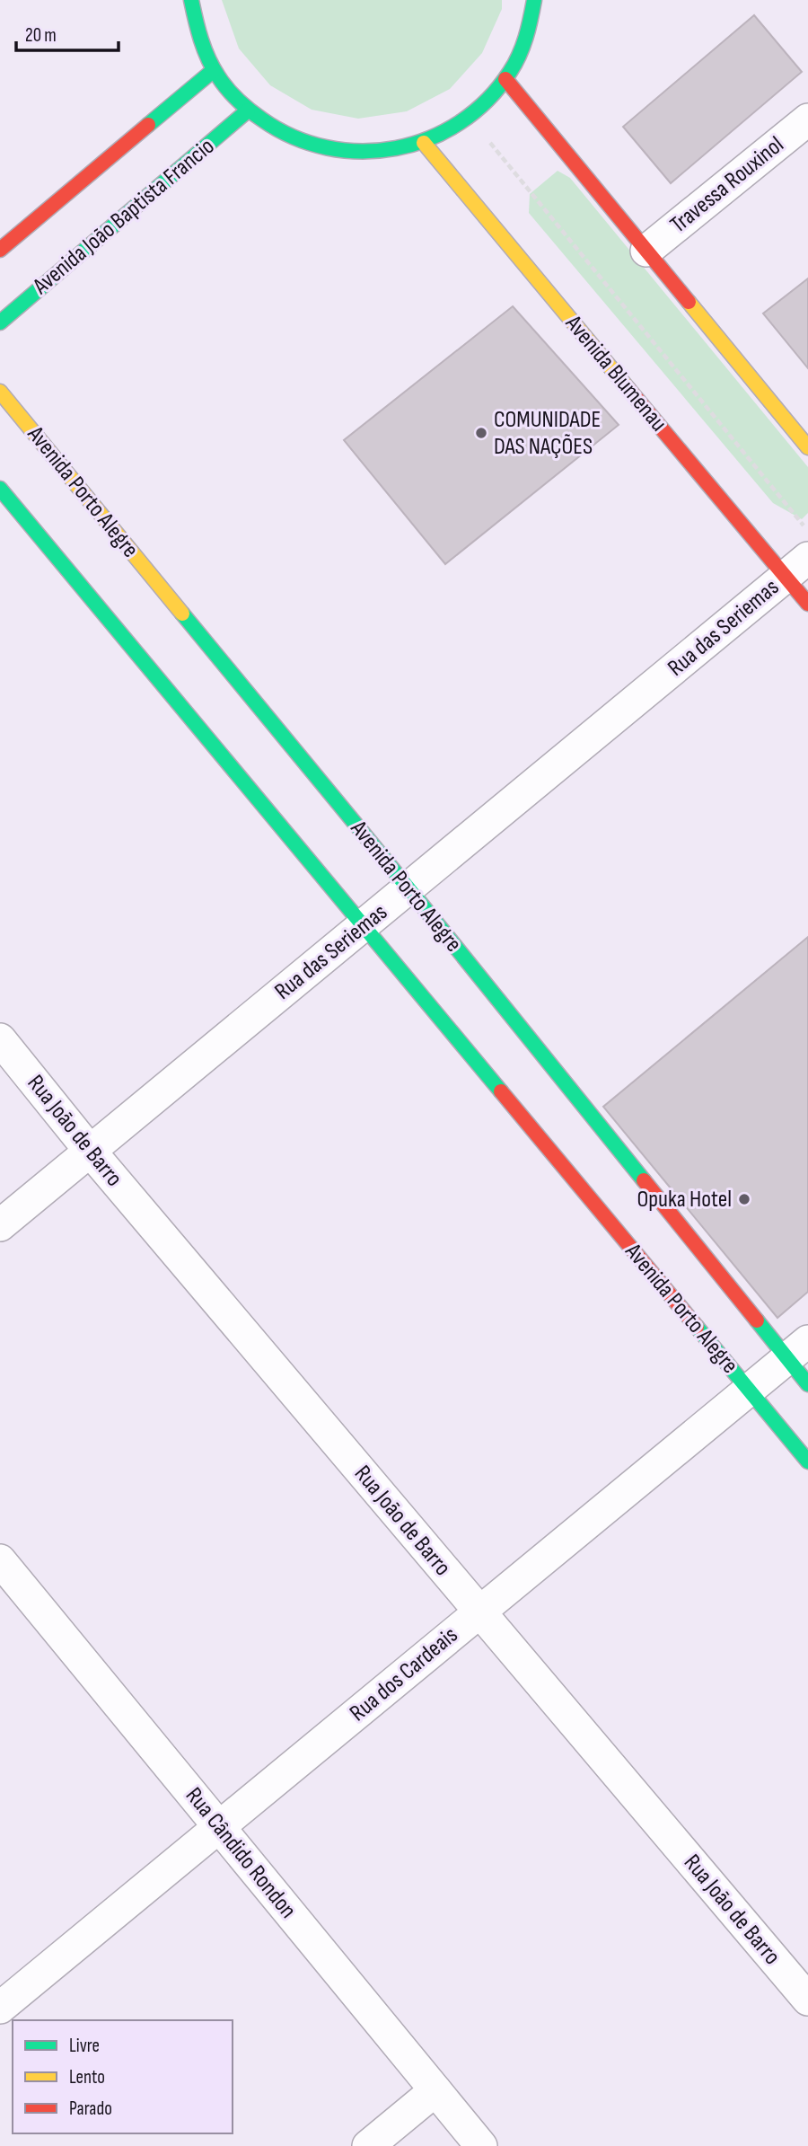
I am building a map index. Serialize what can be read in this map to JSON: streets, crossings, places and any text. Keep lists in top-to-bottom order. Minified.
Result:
{"streets":{"street":["Travessa Rouxinol","Avenida João Baptista Francio","Avenida Blumenau","Avenida Porto Alegre","Rua das Seriemas","Rua João de Barro","Rua dos Cardeais","Rua Cândido Rondon"]},"crossings":[["Avenida Blumenau","Rua das Seriemas"],["Avenida Porto Alegre","Rua das Seriemas"],["Avenida Porto Alegre","Rua dos Cardeais"],["Rua das Seriemas","Rua João de Barro"],["Rua João de Barro","Rua dos Cardeais"],["Rua dos Cardeais","Rua Cândido Rondon"]],"places":["COMUNIDADE DAS NAÇÕES","Opuka Hotel"],"legend":["Livre","Lento","Parado"],"scale_bar":"20 m"}
